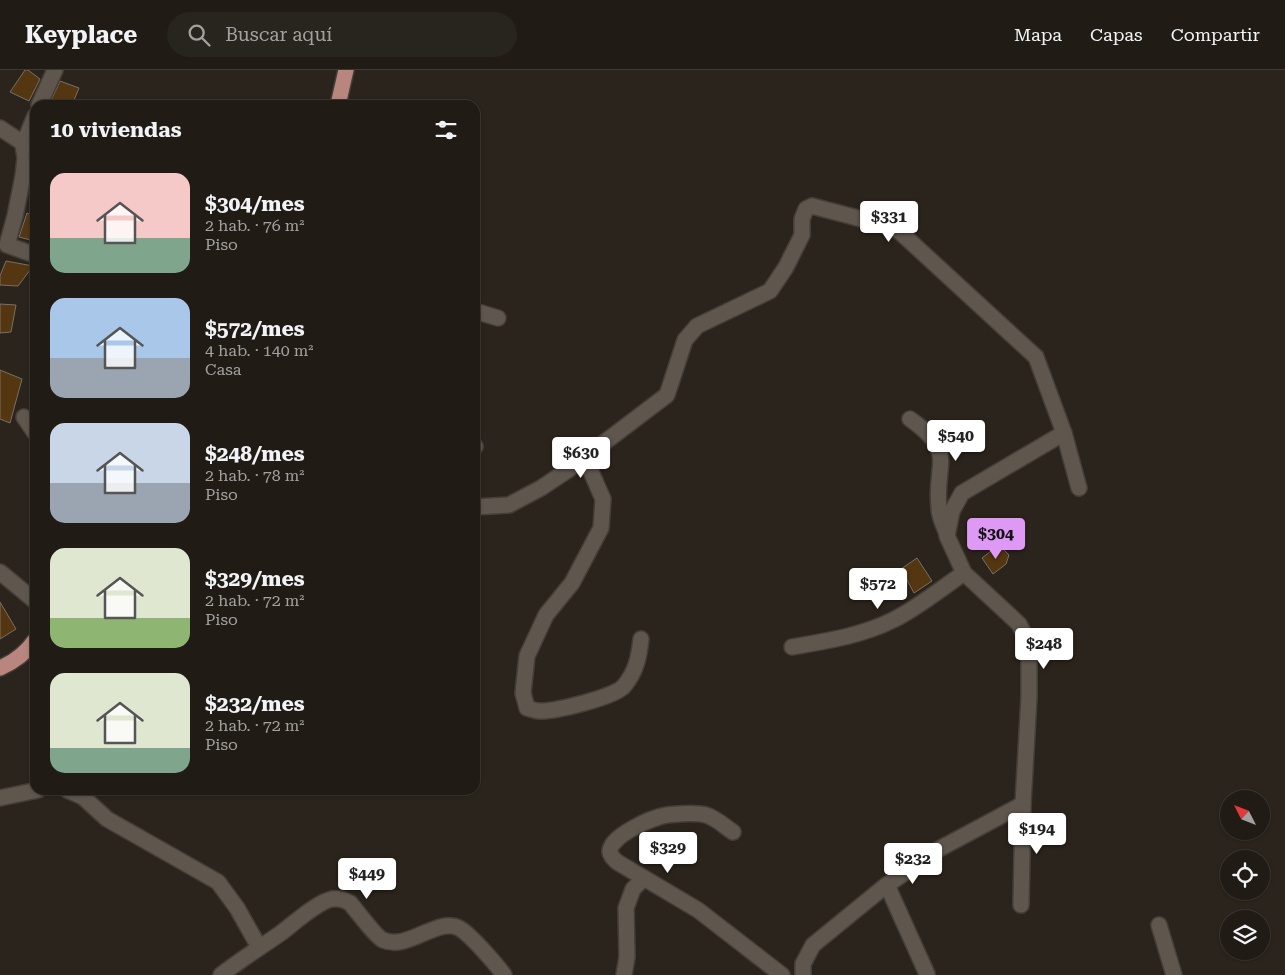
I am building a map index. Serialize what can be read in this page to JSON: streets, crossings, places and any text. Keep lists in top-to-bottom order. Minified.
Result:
{"north":"top left","page":{"header":"Keyplace","search":"Buscar aquí","nav":["Mapa","Capas","Compartir"],"heading":"10 viviendas","list":[{"name":"$304/mes","note":"2 hab. · 76 m² · Piso"},{"name":"$572/mes","note":"4 hab. · 140 m² · Casa"},{"name":"$248/mes","note":"2 hab. · 78 m² · Piso"},{"name":"$329/mes","note":"2 hab. · 72 m² · Piso"},{"name":"$232/mes","note":"2 hab. · 72 m² · Piso"}],"price":["$331","$540","$630","$304","$572","$248","$194","$329","$232","$449"]}}
